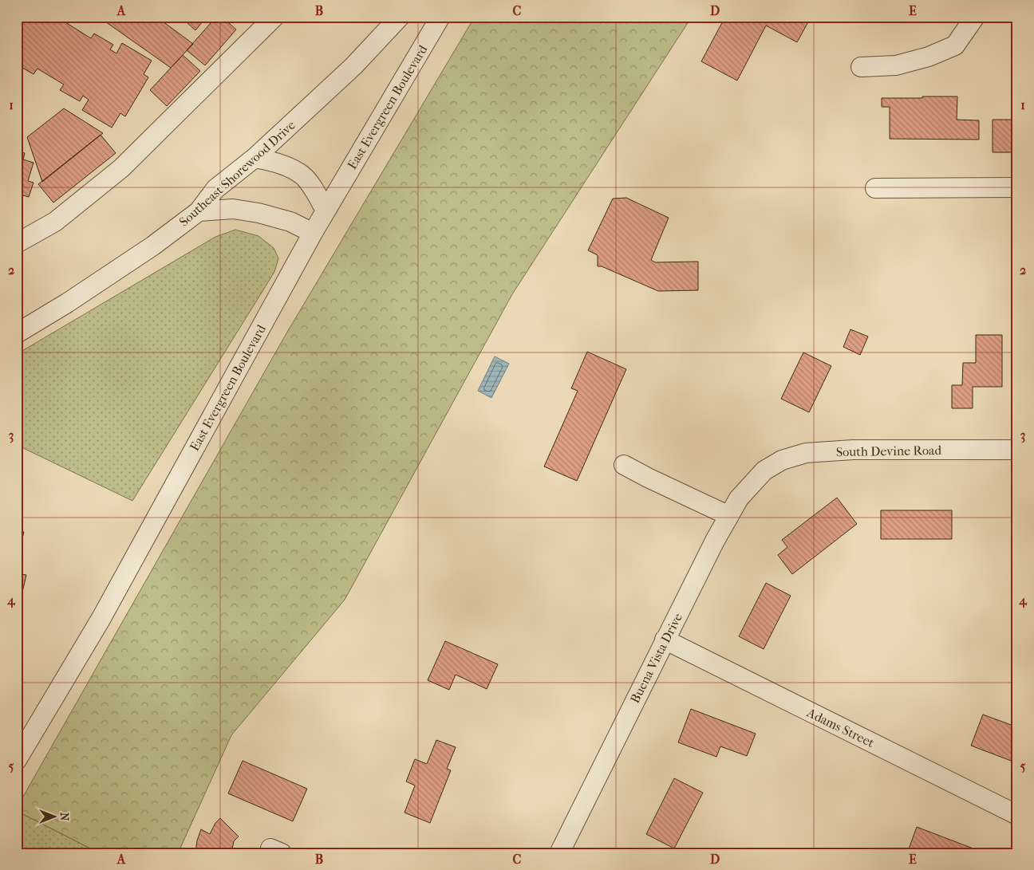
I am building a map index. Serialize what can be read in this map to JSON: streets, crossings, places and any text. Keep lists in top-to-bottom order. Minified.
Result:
{"streets":{"street":["East Evergreen Boulevard","Southeast Shorewood Drive","South Devine Road","Buena Vista Drive","Adams Street"]},"crossings":[["South Devine Road","Buena Vista Drive"],["Buena Vista Drive","Adams Street"]],"north":"right","grid":{"columns":["A","B","C","D","E"],"rows":["1","2","3","4","5"]}}
